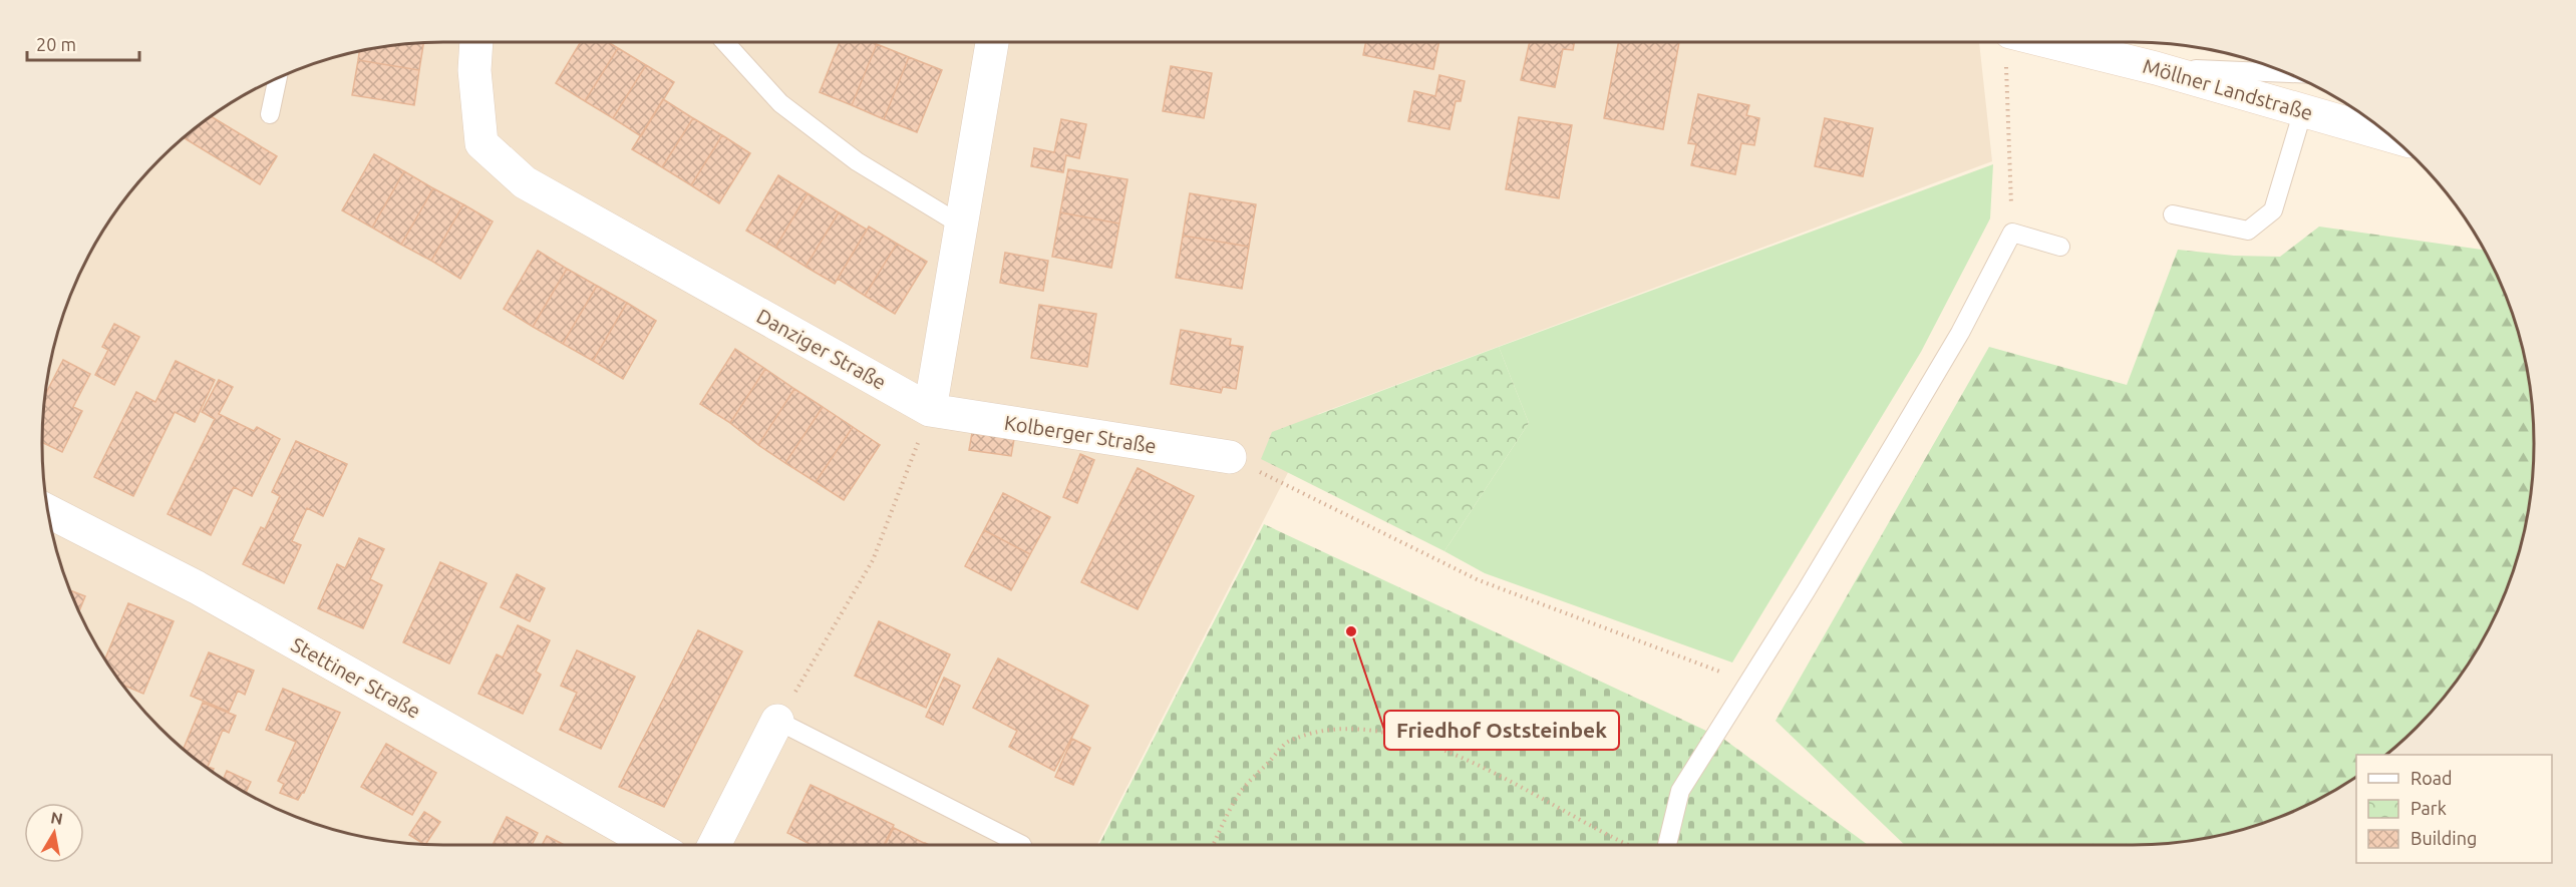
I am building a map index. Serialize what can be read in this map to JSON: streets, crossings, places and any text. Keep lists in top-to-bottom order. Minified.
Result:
{"streets":{"street":["Möllner Landstraße","Danziger Straße","Kolberger Straße","Stettiner Straße"]},"crossings":[["Danziger Straße","Kolberger Straße"]],"places":["Friedhof Oststeinbek"],"legend":["Road","Park","Building"],"scale_bar":"20 m","north":"top"}
